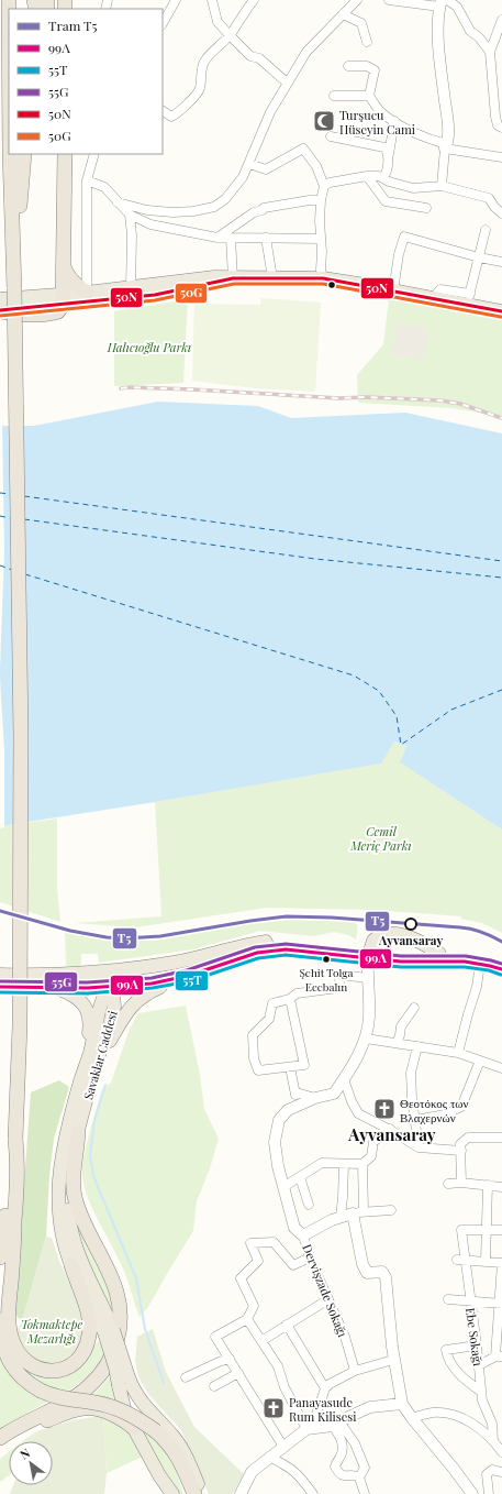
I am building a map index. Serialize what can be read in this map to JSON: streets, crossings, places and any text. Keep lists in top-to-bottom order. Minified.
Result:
{"streets":{"main road":["Savaklar Caddesi"],"street":["Dervişzade Sokağı","Ebe Sokağı"]},"districts":["Ayvansaray"],"parks":["Halıcıoğlu Parkı","Cemil Meriç Parkı","Tokmaktepe Mezarlığı"],"places":{"mosque":["Turşucu Hüseyin Cami"],"other":["Ayvansaray","Şehit Tolga Ecebalın"],"church":["Θεοτόκος των Βλαχερνών","Panayasude Rum Kilisesi"]},"lines":["transit line 50N","transit line 50G","tram line T5","transit line 55G","transit line 99A","transit line 55T"],"legend":["Tram T5","99A","55T","55G","50N","50G"],"north":"top left"}
